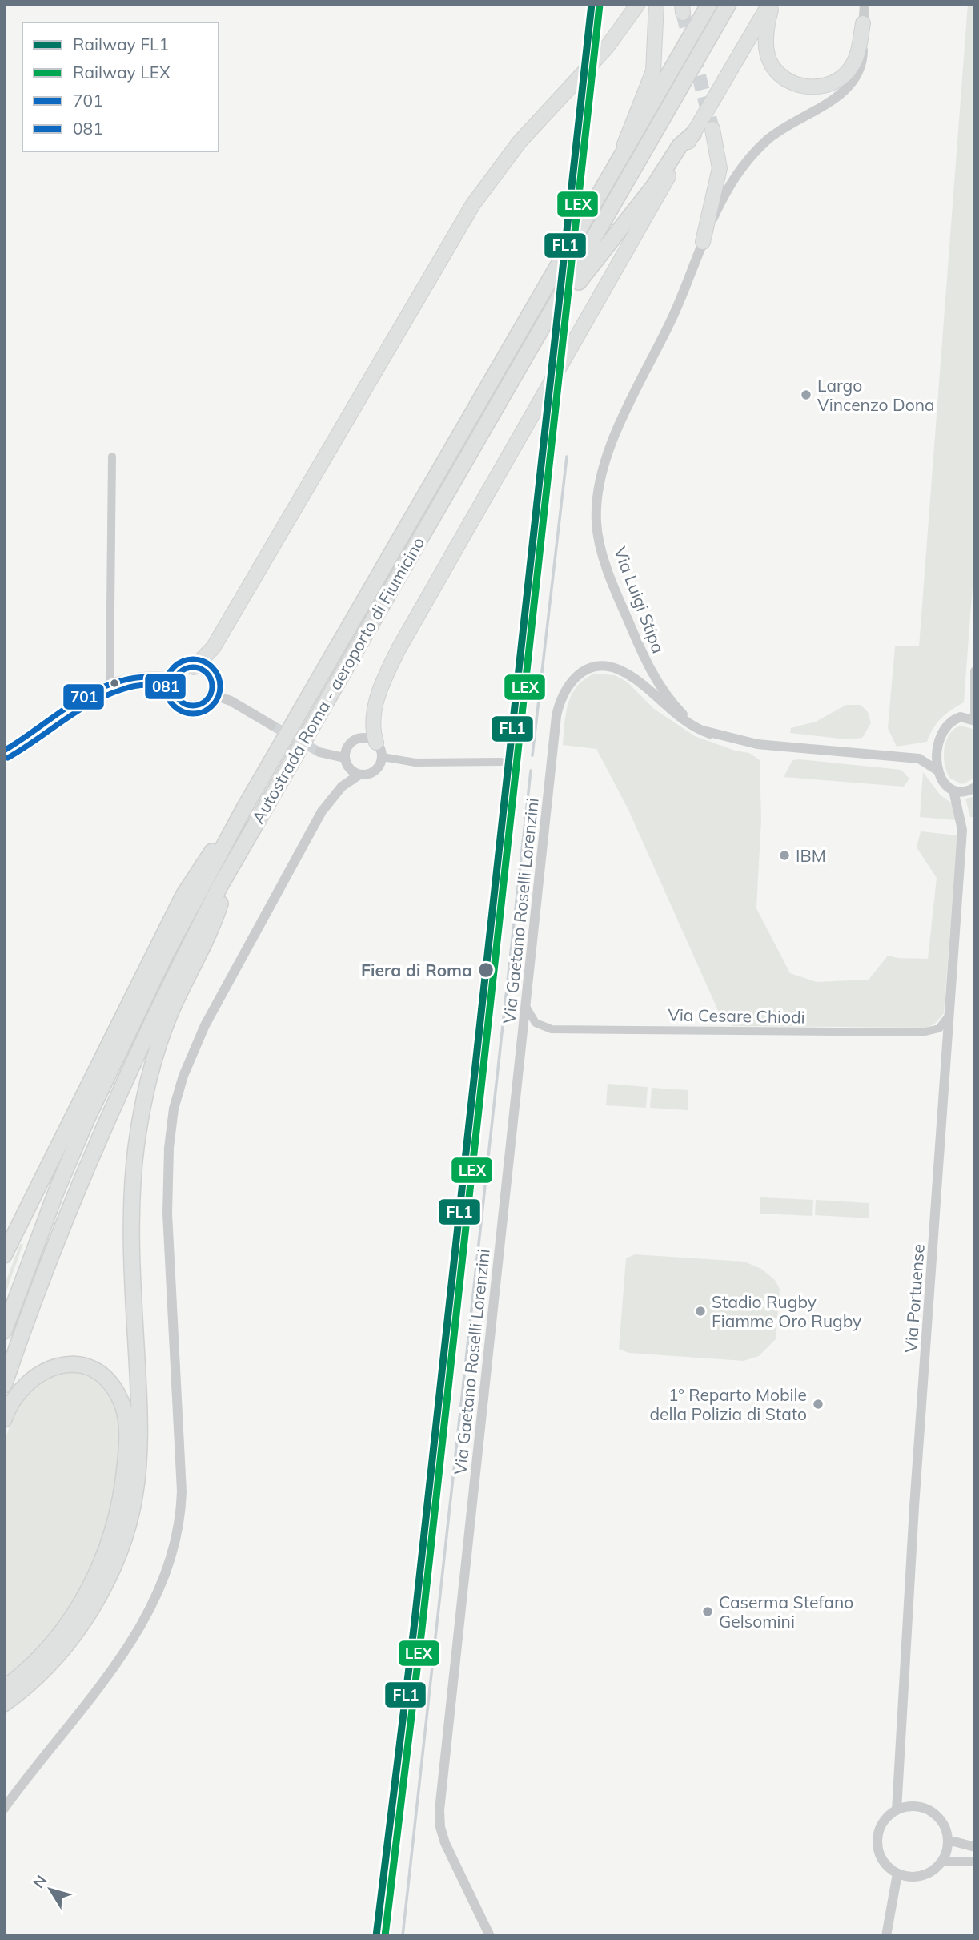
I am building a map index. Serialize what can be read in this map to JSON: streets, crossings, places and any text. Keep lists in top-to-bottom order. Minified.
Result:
{"streets":{"highway":["Autostrada Roma - aeroporto di Fiumicino"],"street":["Via Luigi Stipa","Via Gaetano Roselli Lorenzini","Via Cesare Chiodi","Via Portuense"]},"crossings":[["Via Luigi Stipa","Via Gaetano Roselli Lorenzini"],["Via Gaetano Roselli Lorenzini","Via Cesare Chiodi"],["Via Cesare Chiodi","Via Portuense"]],"places":["Largo Vincenzo Dona","IBM","Fiera di Roma","Stadio Rugby Fiamme Oro Rugby","1º Reparto Mobile della Polizia di Stato","Caserma Stefano Gelsomini"],"lines":["rail line FL1","rail line LEX","transit line 081","transit line 701"],"legend":["Railway FL1","Railway LEX","701","081"],"north":"top left"}
